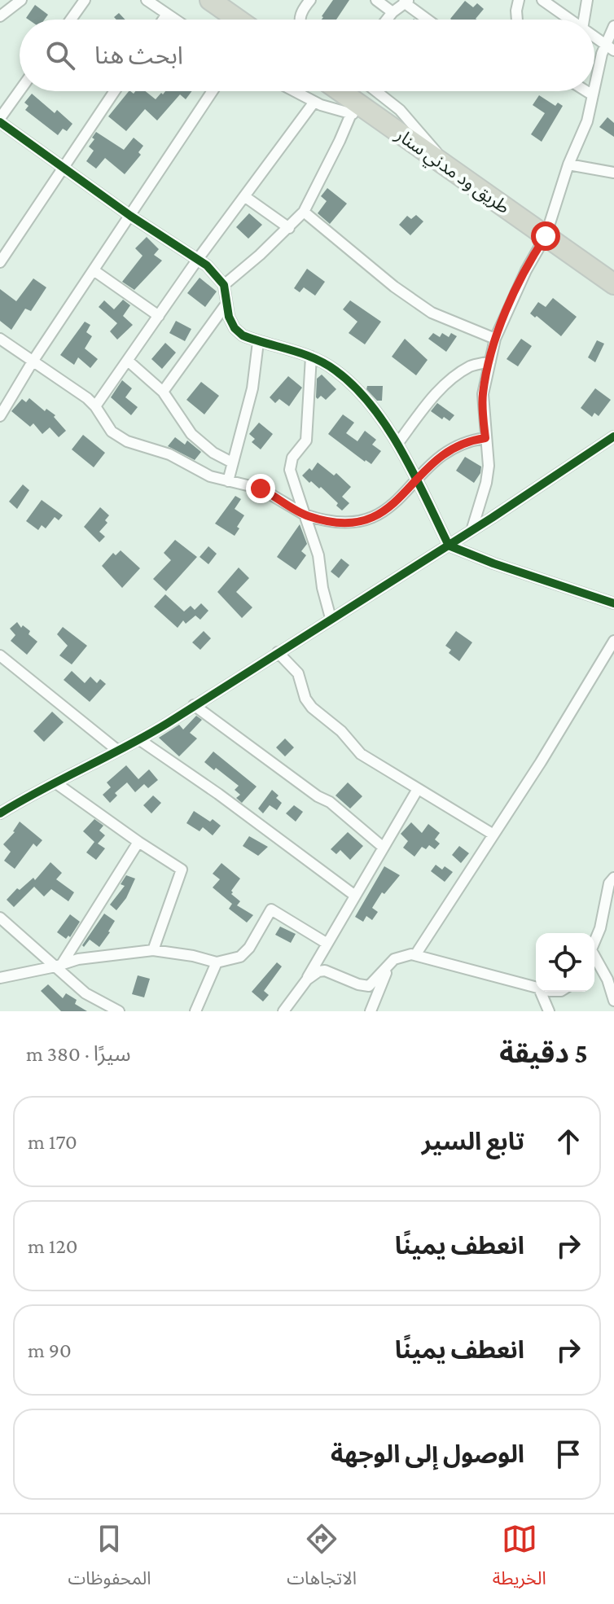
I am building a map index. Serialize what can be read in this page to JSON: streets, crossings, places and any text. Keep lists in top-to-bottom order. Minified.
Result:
{"streets":{"highway":["طريق ود مدني سنار"]},"page":{"search":"ابحث هنا","heading":["5 دقيقة","سيرًا · 380 m"],"list":[["تابع السير","170 m"],["انعطف يمينًا","120 m"],["انعطف يمينًا","90 m"],"الوصول إلى الوجهة"],"nav":["الخريطة","الاتجاهات","المحفوظات"]}}
